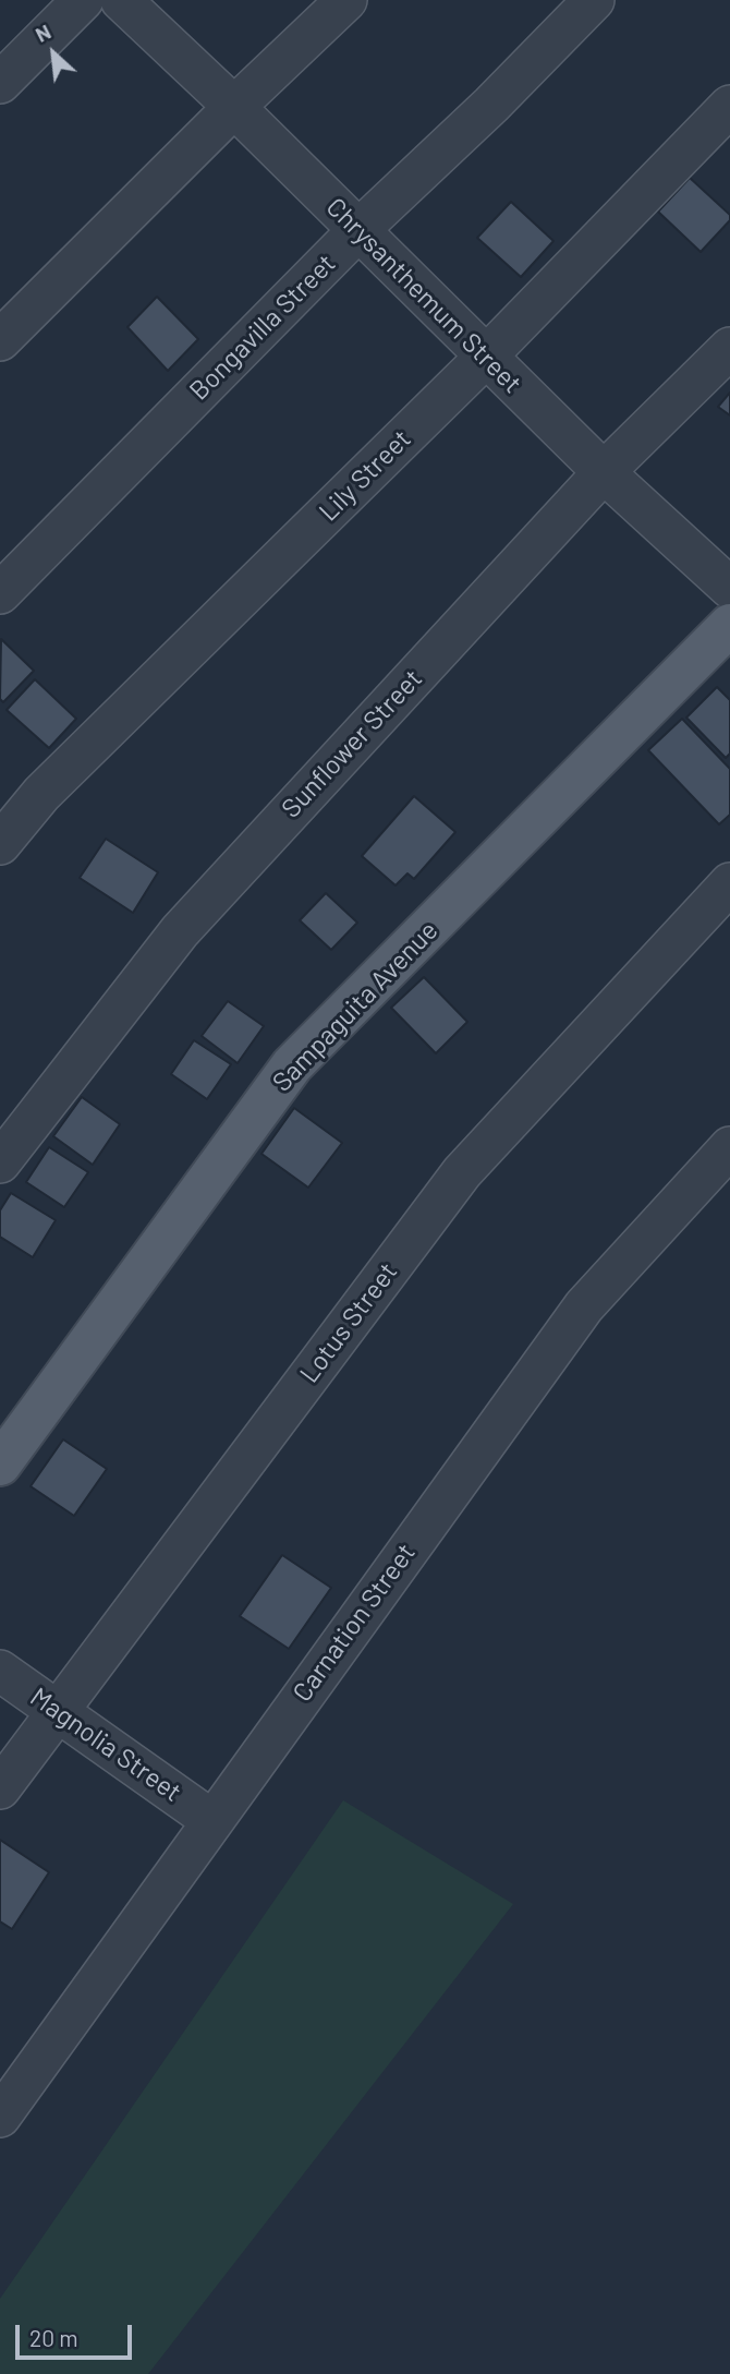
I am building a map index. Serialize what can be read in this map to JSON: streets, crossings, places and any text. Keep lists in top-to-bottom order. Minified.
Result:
{"streets":{"main road":["Sampaguita Avenue"],"street":["Chrysanthemum Street","Bongavilla Street","Lily Street","Sunflower Street","Lotus Street","Carnation Street","Magnolia Street"]},"crossings":[["Chrysanthemum Street","Bongavilla Street"],["Chrysanthemum Street","Lily Street"],["Chrysanthemum Street","Sunflower Street"],["Lotus Street","Magnolia Street"],["Carnation Street","Magnolia Street"]],"scale_bar":"20 m","north":"top left"}
